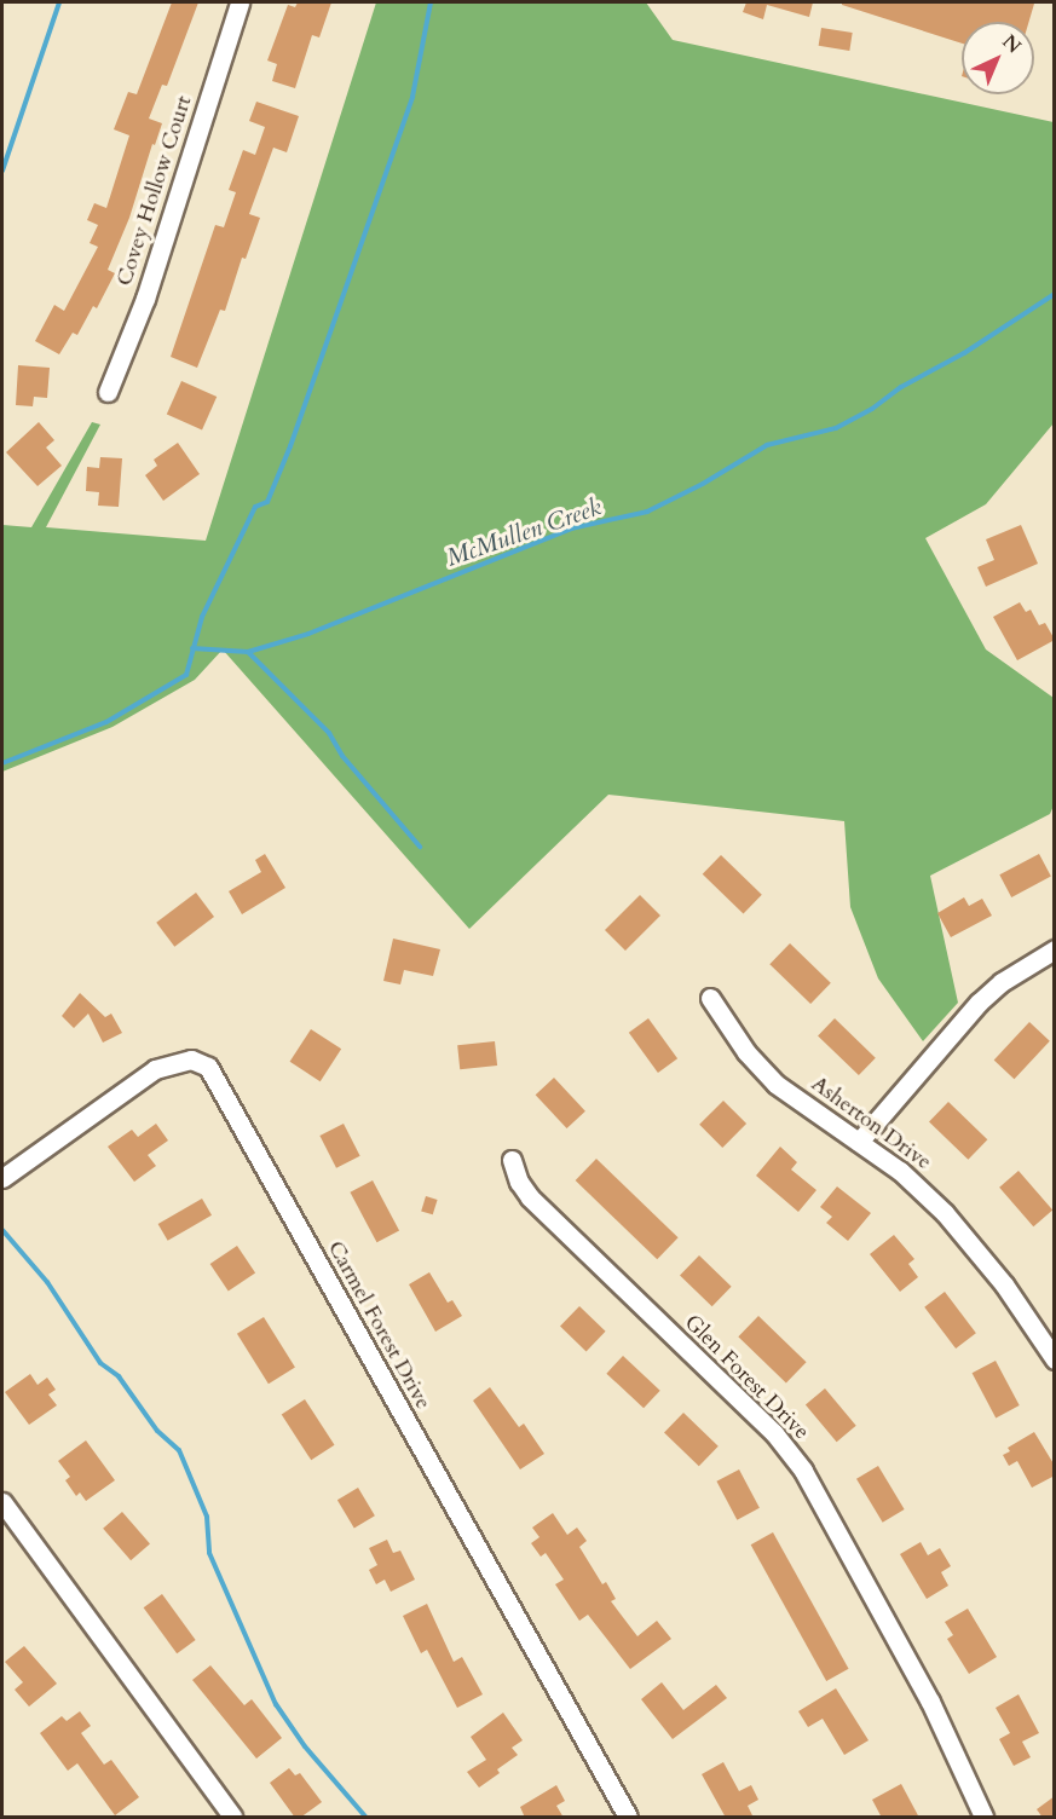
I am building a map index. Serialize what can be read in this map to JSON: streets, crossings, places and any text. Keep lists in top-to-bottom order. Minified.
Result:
{"streets":{"street":["Covey Hollow Court","Asherton Drive","Carmel Forest Drive","Glen Forest Drive"]},"water":["McMullen Creek"],"north":"top right"}
